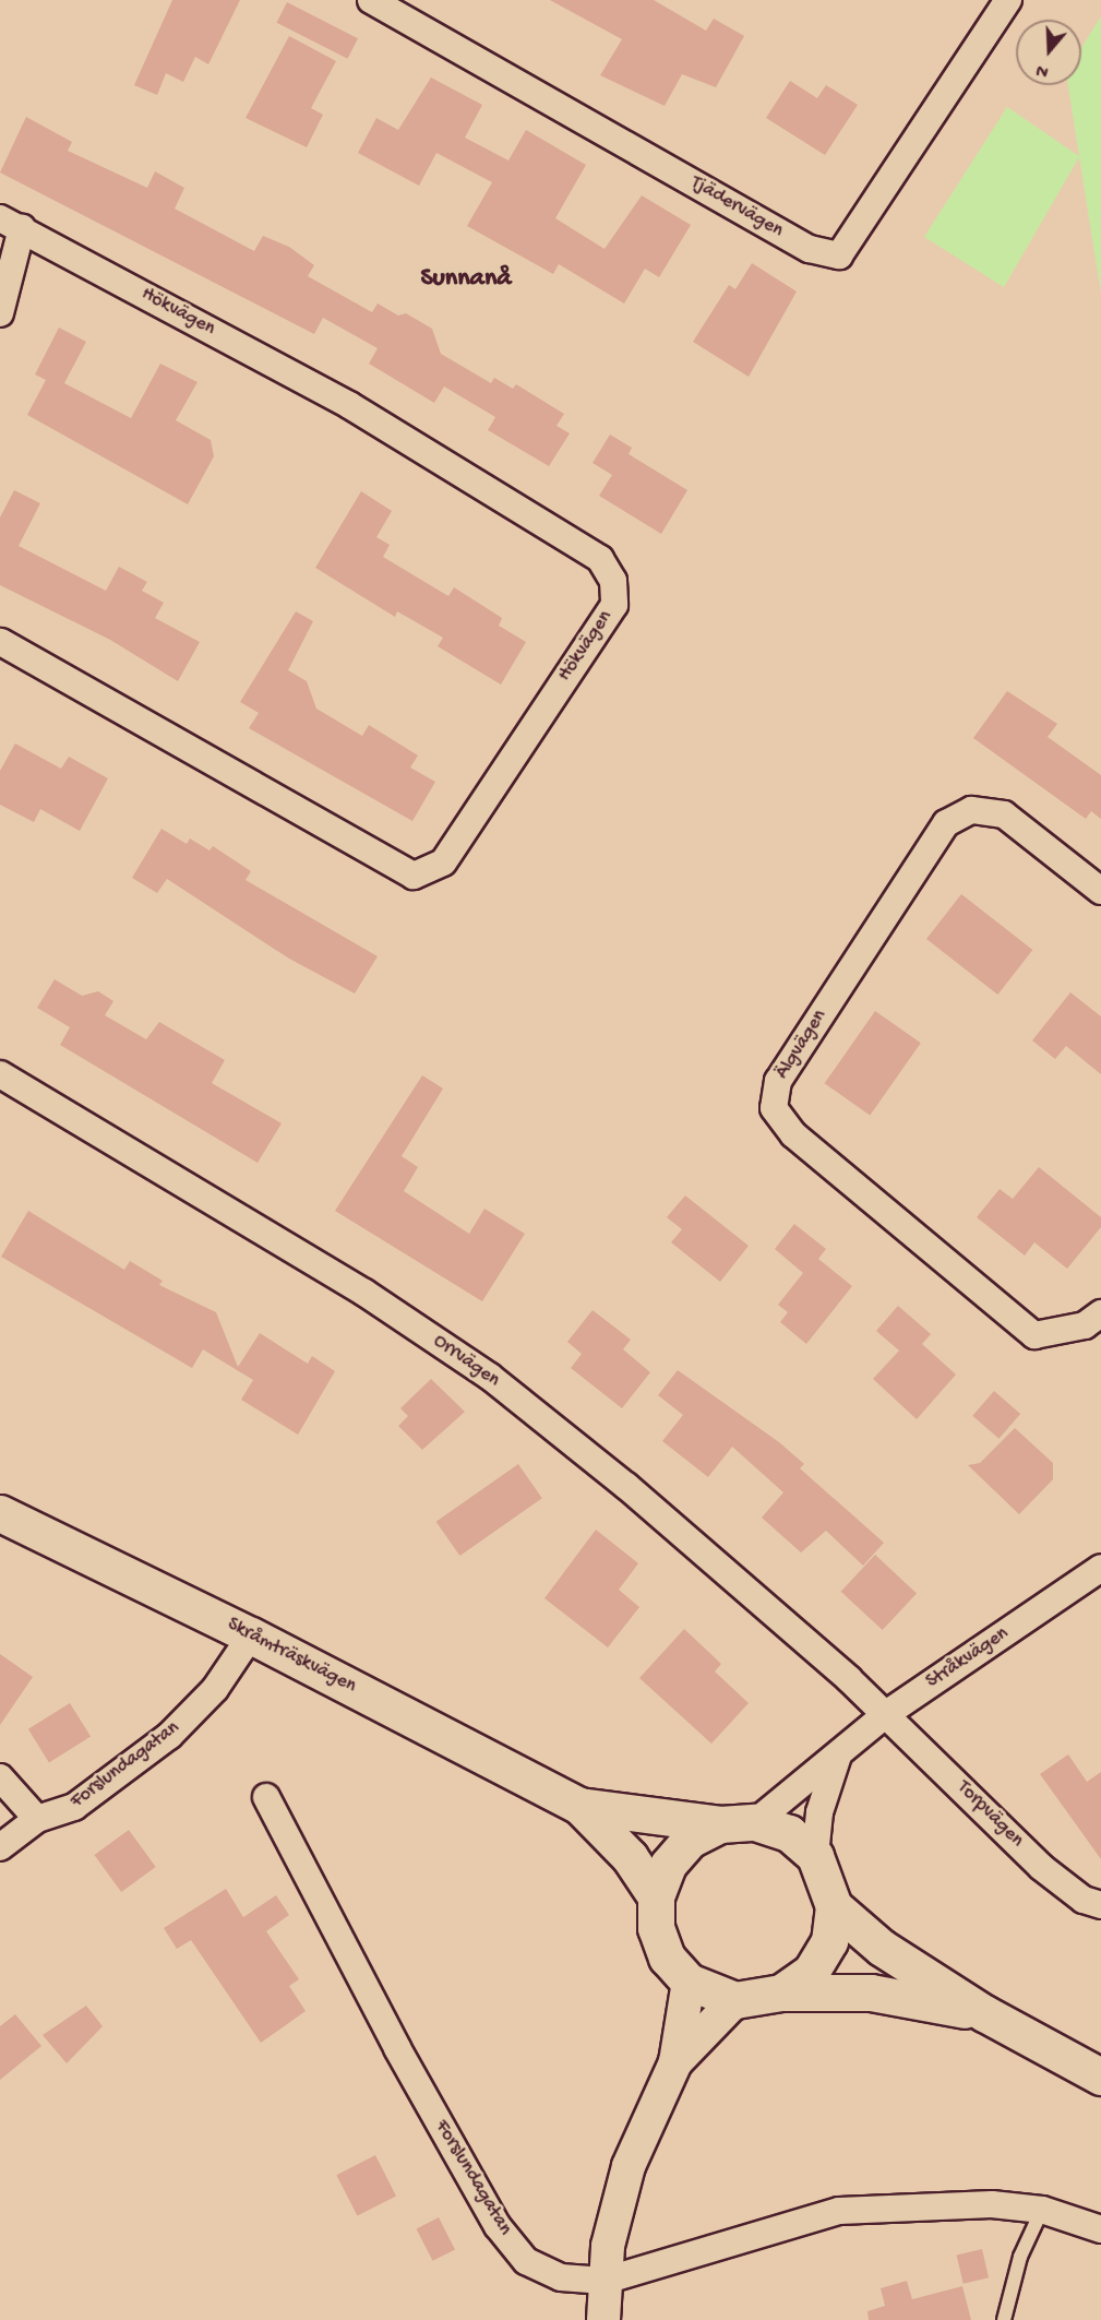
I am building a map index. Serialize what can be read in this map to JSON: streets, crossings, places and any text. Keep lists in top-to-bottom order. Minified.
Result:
{"streets":{"main road":["Skråmträskvägen"],"street":["Tjädervägen","Hökvägen","Älgvägen","Orrvägen","Stråkvägen","Forslundagatan","Torpvägen"]},"crossings":[["Orrvägen","Stråkvägen"],["Orrvägen","Torpvägen"],["Skråmträskvägen","Stråkvägen"],["Skråmträskvägen","Forslundagatan"],["Stråkvägen","Torpvägen"]],"districts":["Sunnanå"],"north":"bottom"}
